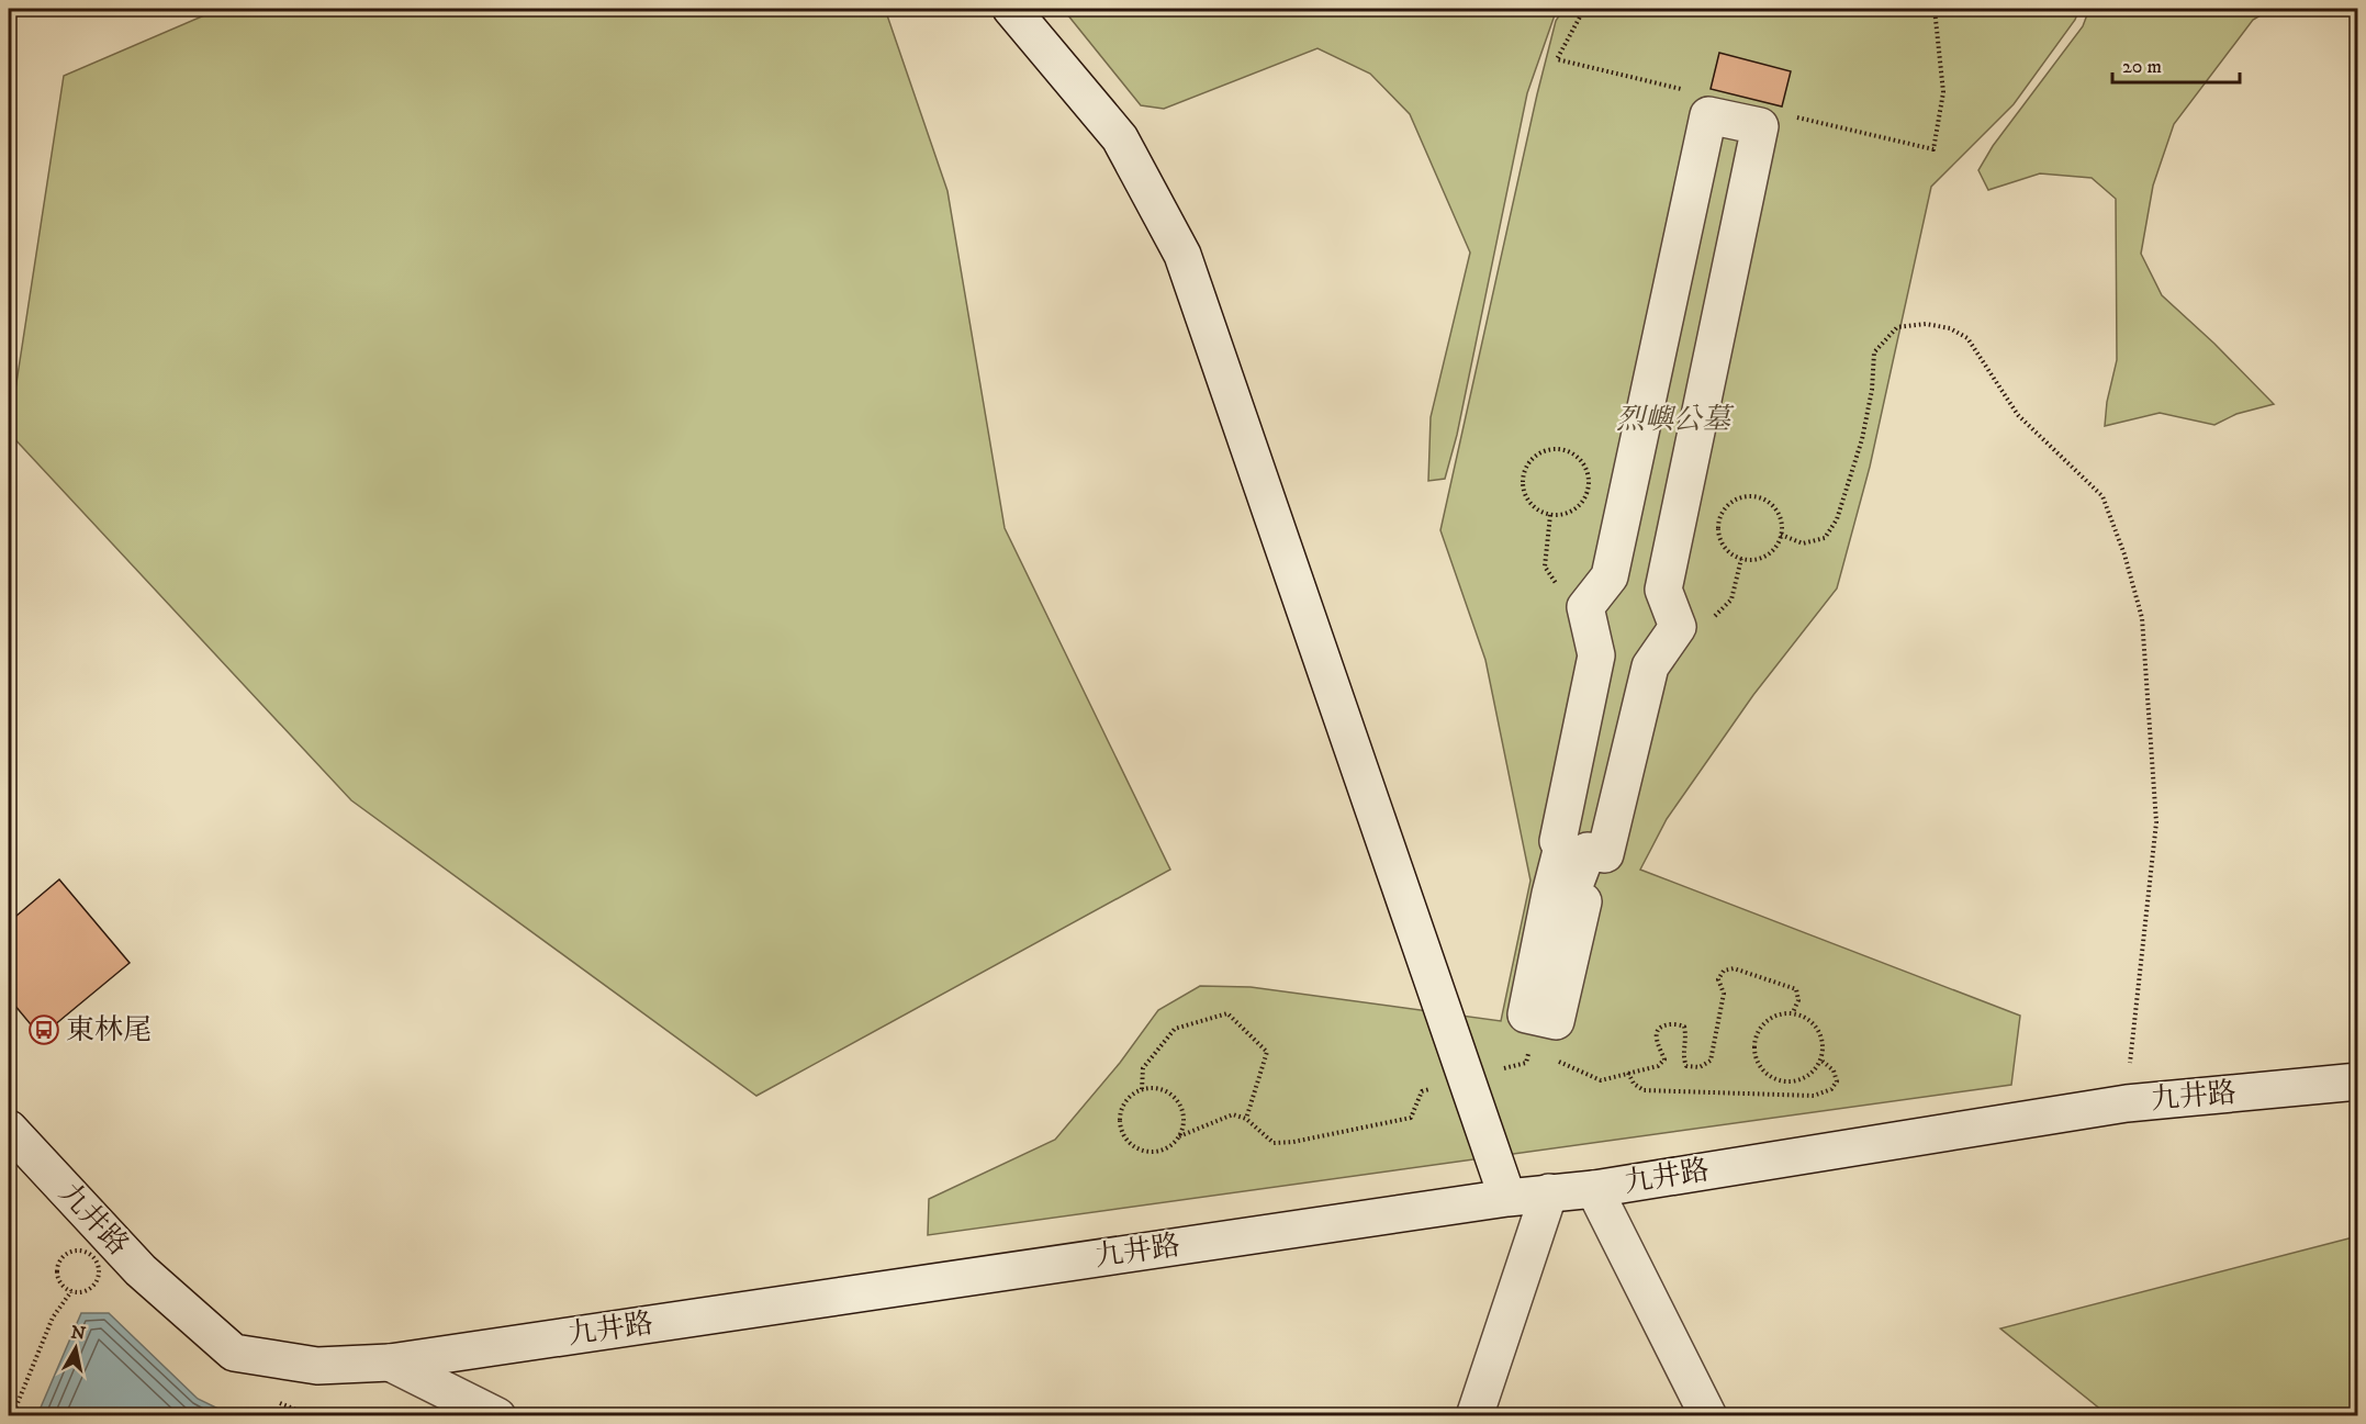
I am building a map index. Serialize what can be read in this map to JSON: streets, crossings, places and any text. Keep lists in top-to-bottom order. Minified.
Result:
{"streets":{"street":["九井路"]},"parks":["烈嶼公墓"],"places":{"bus stop":["東林尾"]},"scale_bar":"20 m","north":"top"}
